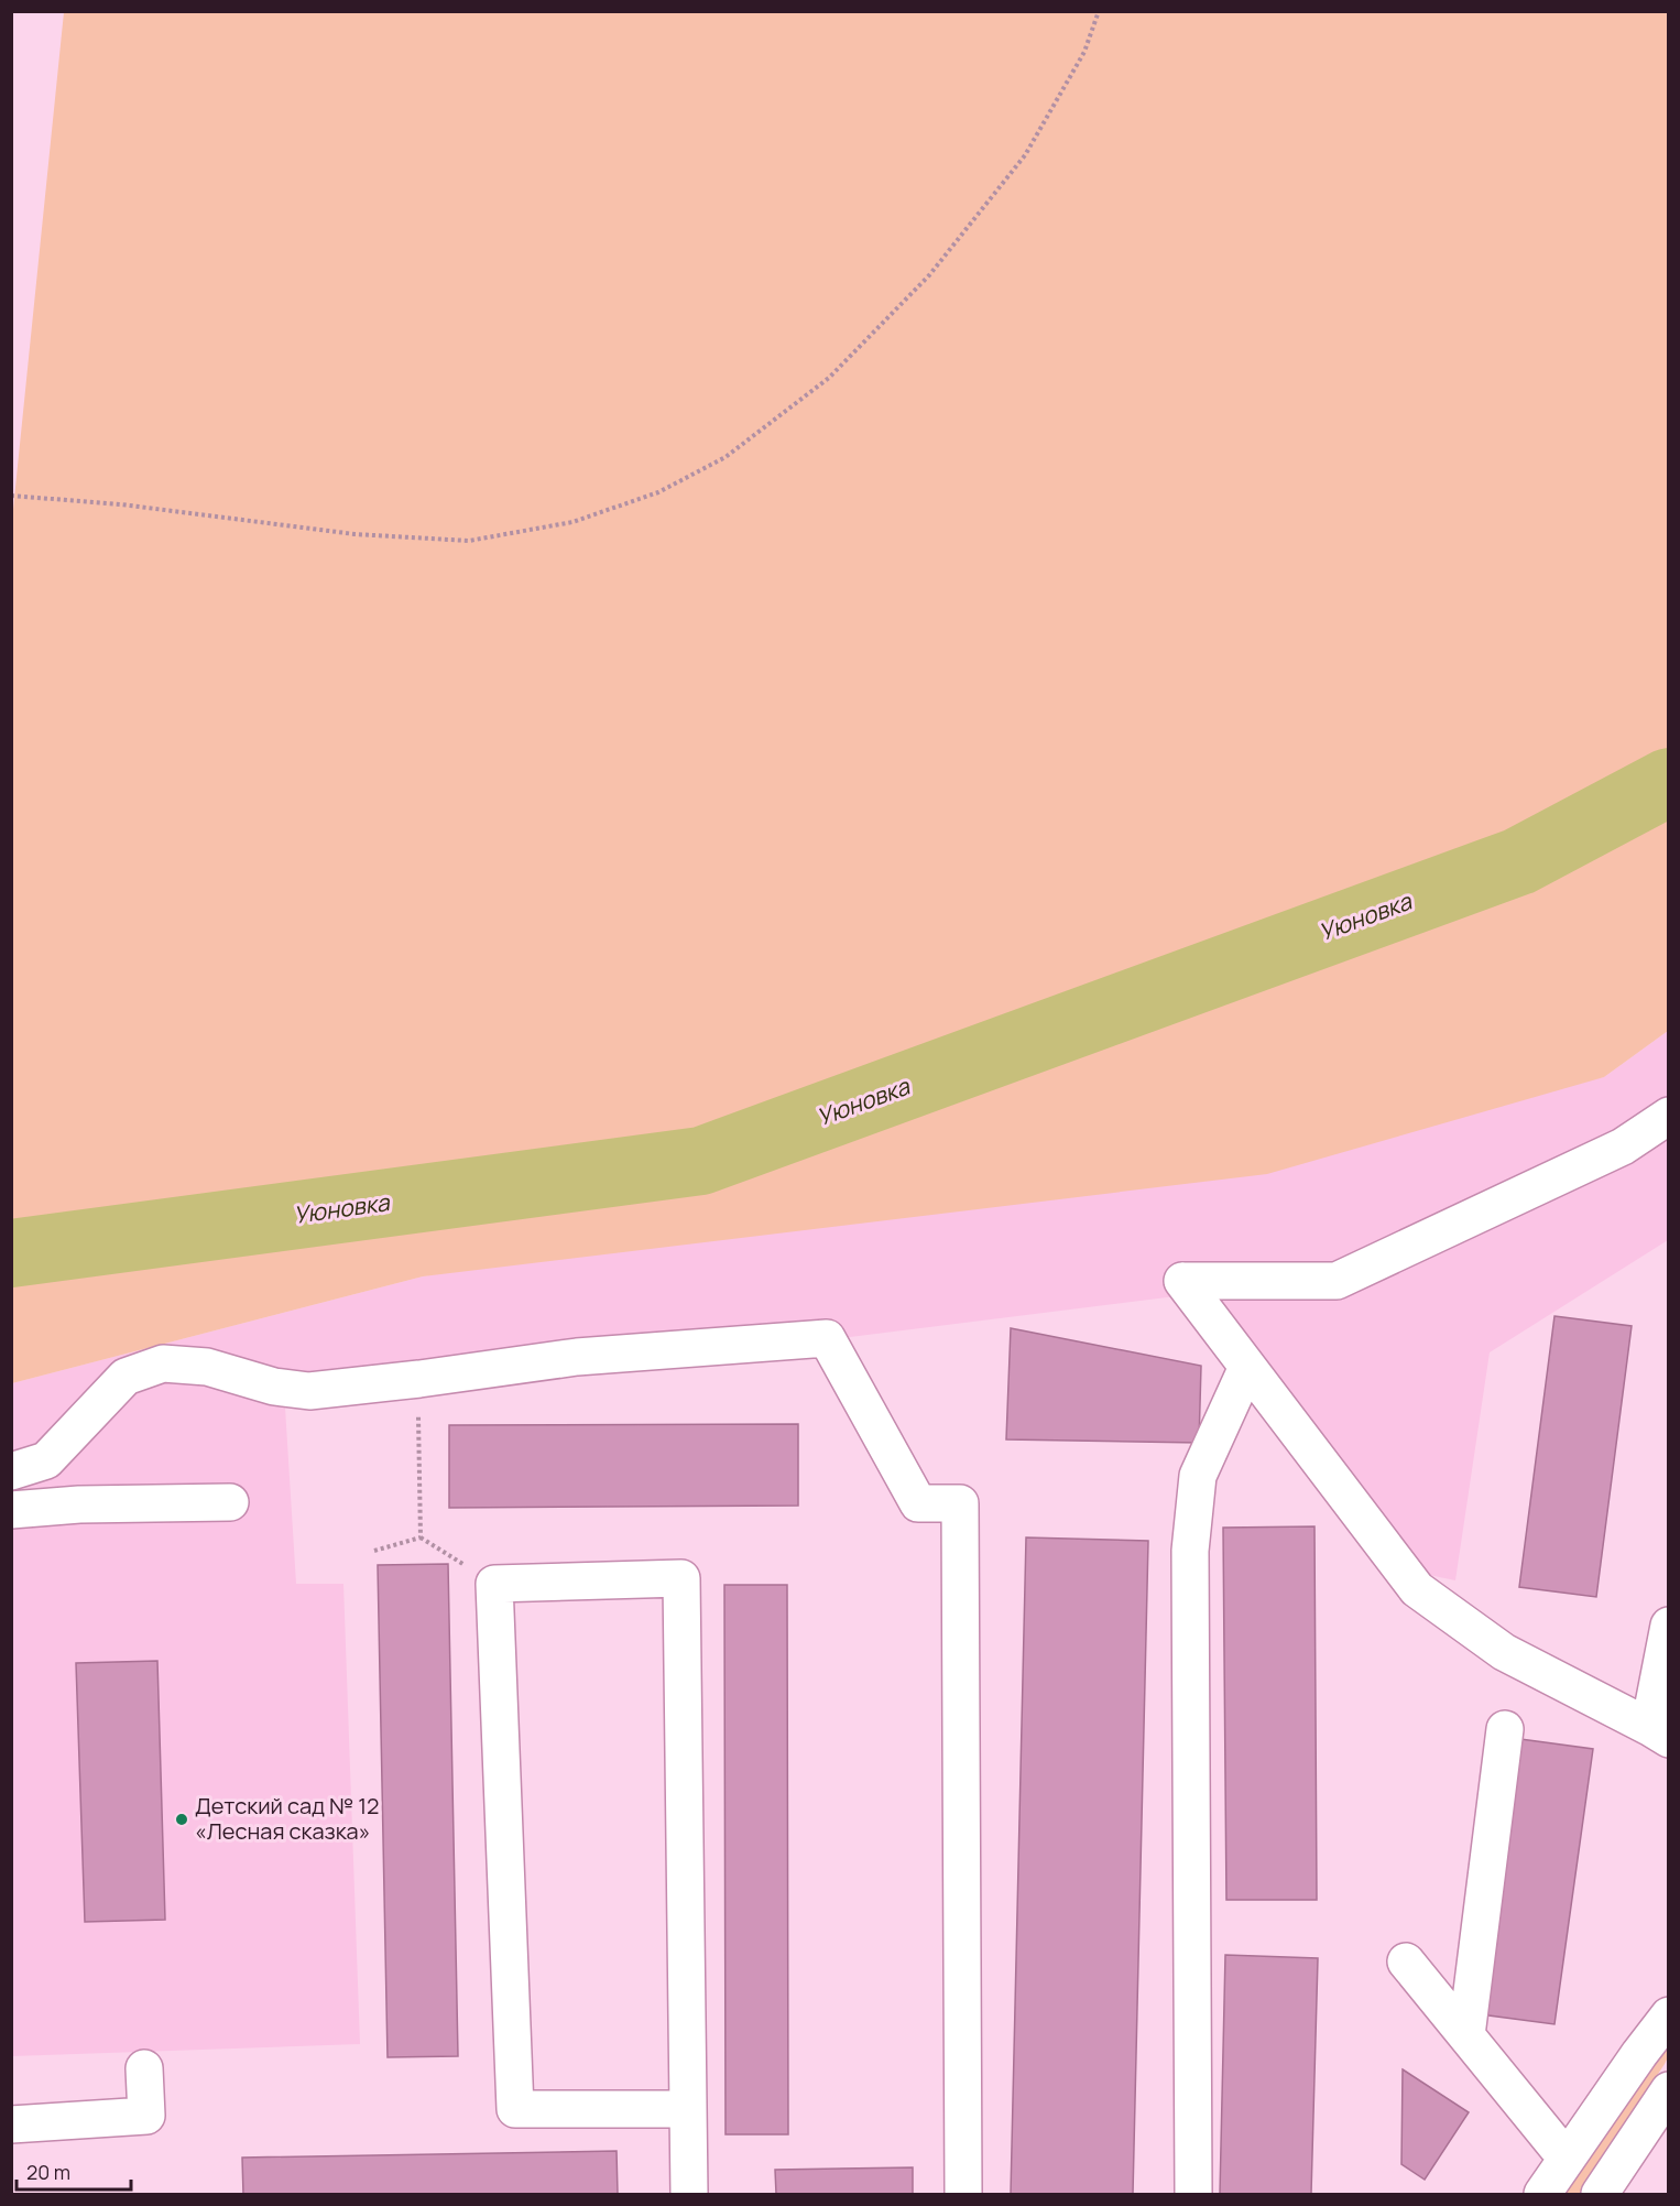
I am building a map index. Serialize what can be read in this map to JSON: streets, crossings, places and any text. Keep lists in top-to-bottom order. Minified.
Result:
{"water":["Уюновка"],"places":["Детский сад № 12 «Лесная сказка»"],"scale_bar":"20 m"}
